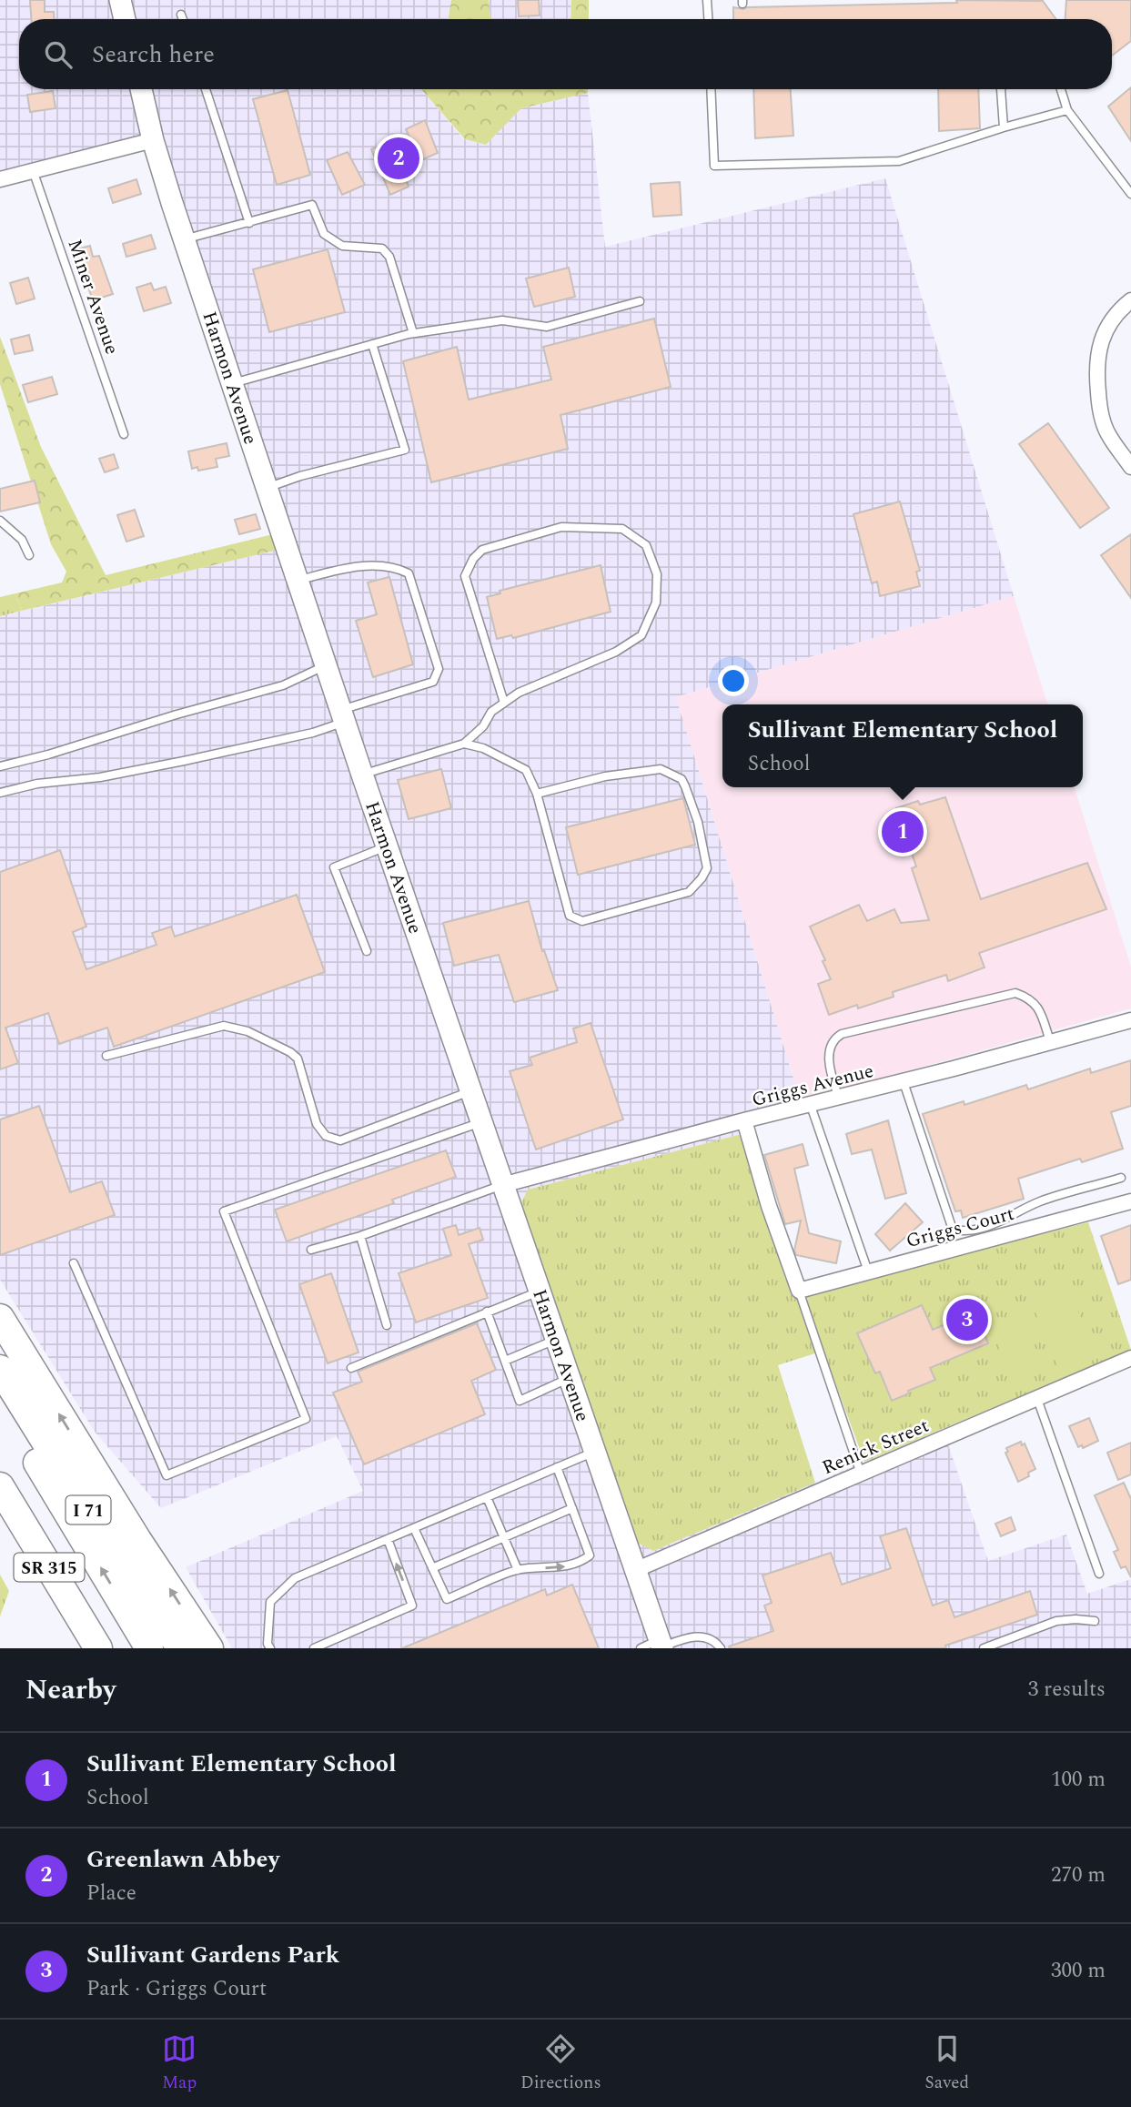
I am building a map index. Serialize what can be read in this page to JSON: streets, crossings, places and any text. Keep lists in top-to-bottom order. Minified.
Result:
{"streets":{"highway":["I 71","SR 315"],"main road":["Harmon Avenue"],"street":["Griggs Avenue","Griggs Court","Renick Street"],"lane":["Miner Avenue"]},"crossings":[["Harmon Avenue","Griggs Avenue"],["Harmon Avenue","Renick Street"]],"page":{"search":"Search here","pins":["2","1","3"],"popup":["Sullivant Elementary School","School"],"heading":["Nearby","3 results"],"list":[{"mark":"1","name":"Sullivant Elementary School","note":"School","value":"100 m"},{"mark":"2","name":"Greenlawn Abbey","note":"Place","value":"270 m"},{"mark":"3","name":"Sullivant Gardens Park","note":"Park · Griggs Court","value":"300 m"}],"nav":["Map","Directions","Saved"]}}
